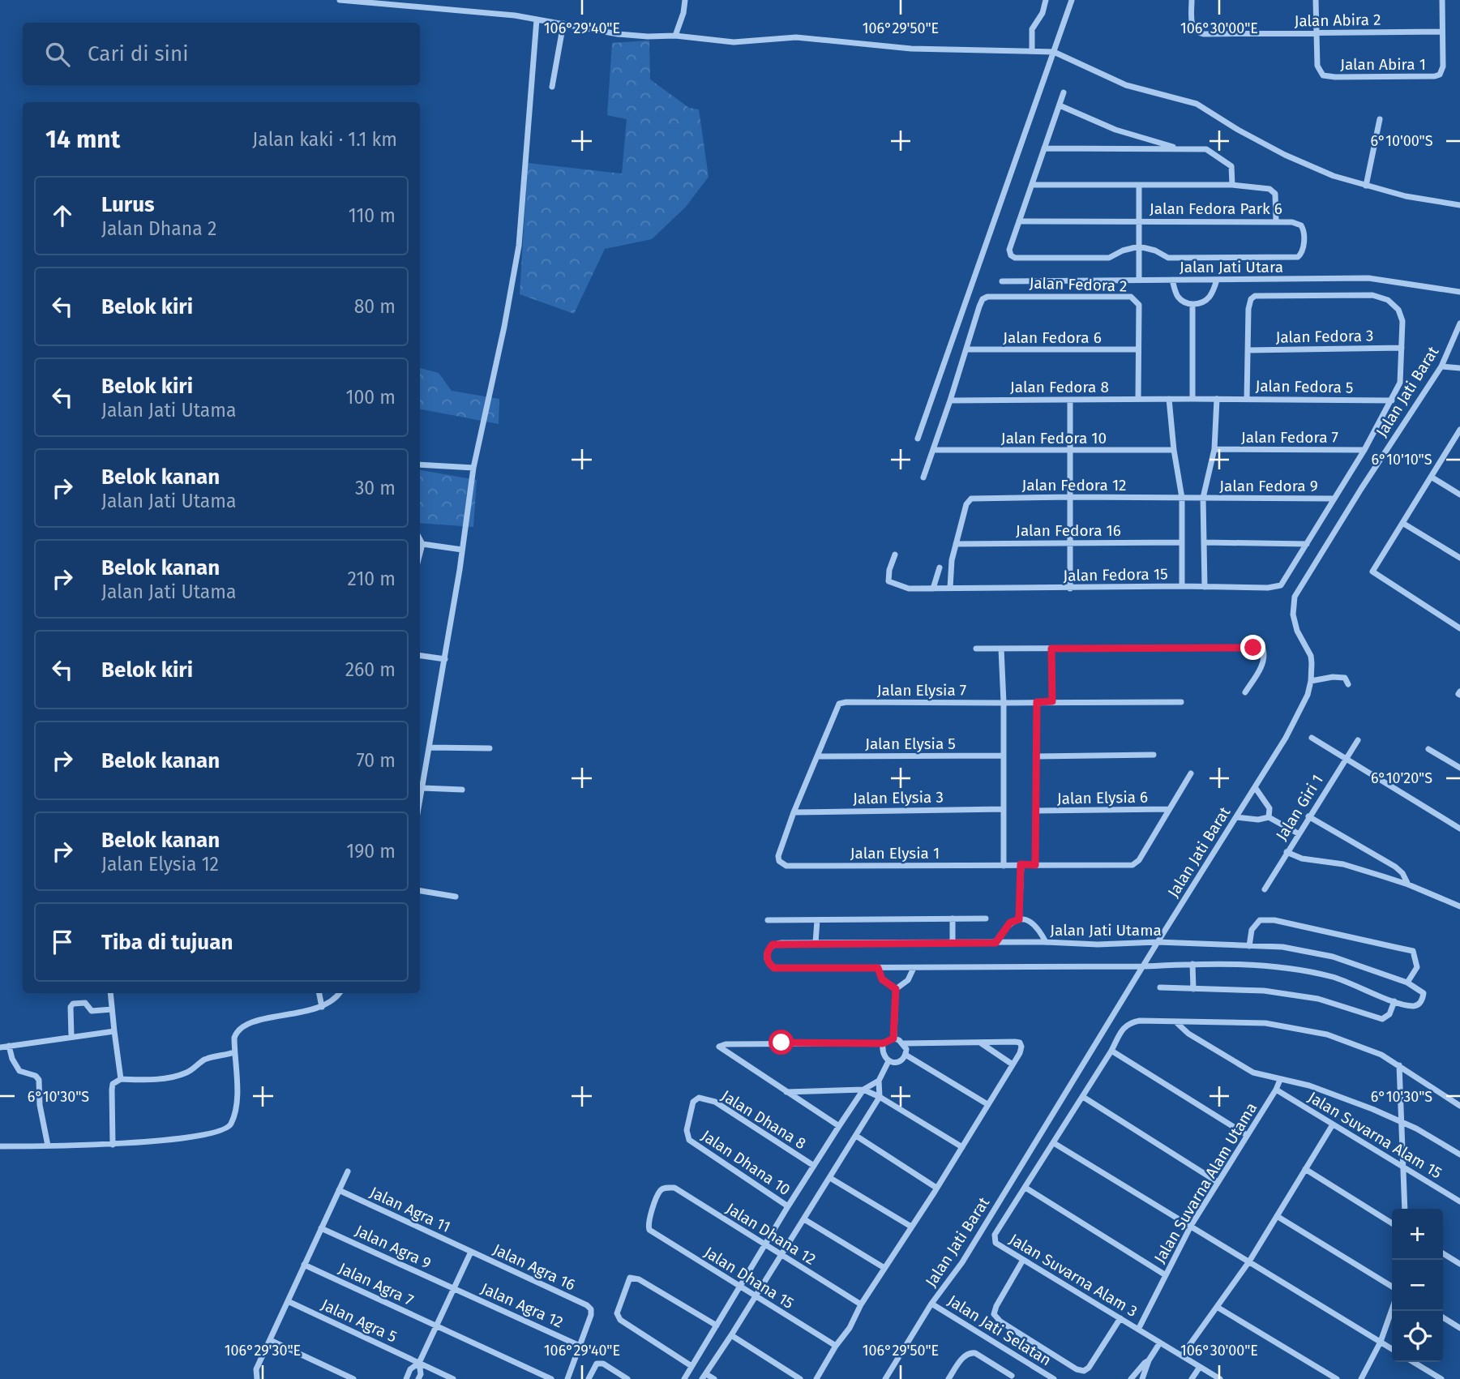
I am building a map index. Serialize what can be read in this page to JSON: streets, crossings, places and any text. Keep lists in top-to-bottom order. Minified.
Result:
{"streets":{"street":["Jalan Abira 2","Jalan Abira 1","Jalan Fedora Park 6","Jalan Jati Utara","Jalan Fedora 2","Jalan Fedora 3","Jalan Fedora 6","Jalan Fedora 8","Jalan Fedora 5","Jalan Jati Barat","Jalan Fedora 7","Jalan Fedora 10","Jalan Fedora 12","Jalan Fedora 9","Jalan Fedora 16","Jalan Fedora 15","Jalan Elysia 7","Jalan Elysia 5","Jalan Elysia 3","Jalan Elysia 6","Jalan Giri 1","Jalan Elysia 1","Jalan Jati Utama","Jalan Dhana 8","Jalan Suvarna Alam 15","Jalan Dhana 10","Jalan Suvarna Alam Utama","Jalan Agra 11","Jalan Dhana 12","Jalan Agra 9","Jalan Agra 16","Jalan Suvarna Alam 3","Jalan Dhana 15","Jalan Agra 7","Jalan Agra 12","Jalan Agra 5","Jalan Jati Selatan"]},"crossings":[["Jalan Abira 2","Jalan Abira 1"],["Jalan Fedora 2","Jalan Fedora 6"],["Jalan Fedora 2","Jalan Fedora 8"],["Jalan Fedora 8","Jalan Fedora 5"],["Jalan Jati Barat","Jalan Jati Utama"],["Jalan Jati Barat","Jalan Jati Selatan"],["Jalan Fedora 12","Jalan Fedora 9"],["Jalan Fedora 12","Jalan Fedora 16"],["Jalan Elysia 7","Jalan Elysia 5"],["Jalan Elysia 3","Jalan Elysia 1"],["Jalan Elysia 6","Jalan Elysia 1"],["Jalan Dhana 8","Jalan Dhana 10"],["Jalan Suvarna Alam 15","Jalan Suvarna Alam Utama"],["Jalan Suvarna Alam Utama","Jalan Suvarna Alam 3"],["Jalan Agra 11","Jalan Agra 16"],["Jalan Dhana 12","Jalan Dhana 15"],["Jalan Agra 9","Jalan Agra 12"],["Jalan Agra 16","Jalan Agra 12"]],"page":{"search":"Cari di sini","heading":["14 mnt","Jalan kaki · 1.1 km"],"list":[["Lurus","Jalan Dhana 2","110 m"],["Belok kiri","80 m"],["Belok kiri","Jalan Jati Utama","100 m"],["Belok kanan","Jalan Jati Utama","30 m"],["Belok kanan","Jalan Jati Utama","210 m"],["Belok kiri","260 m"],["Belok kanan","70 m"],["Belok kanan","Jalan Elysia 12","190 m"],"Tiba di tujuan"],"map_buttons":["+","−"]},"coordinates":["106°29'40\"E","106°29'50\"E","106°30'00\"E","6°10'00\"S","6°10'10\"S","6°10'20\"S","6°10'30\"S","106°29'30\"E"]}
